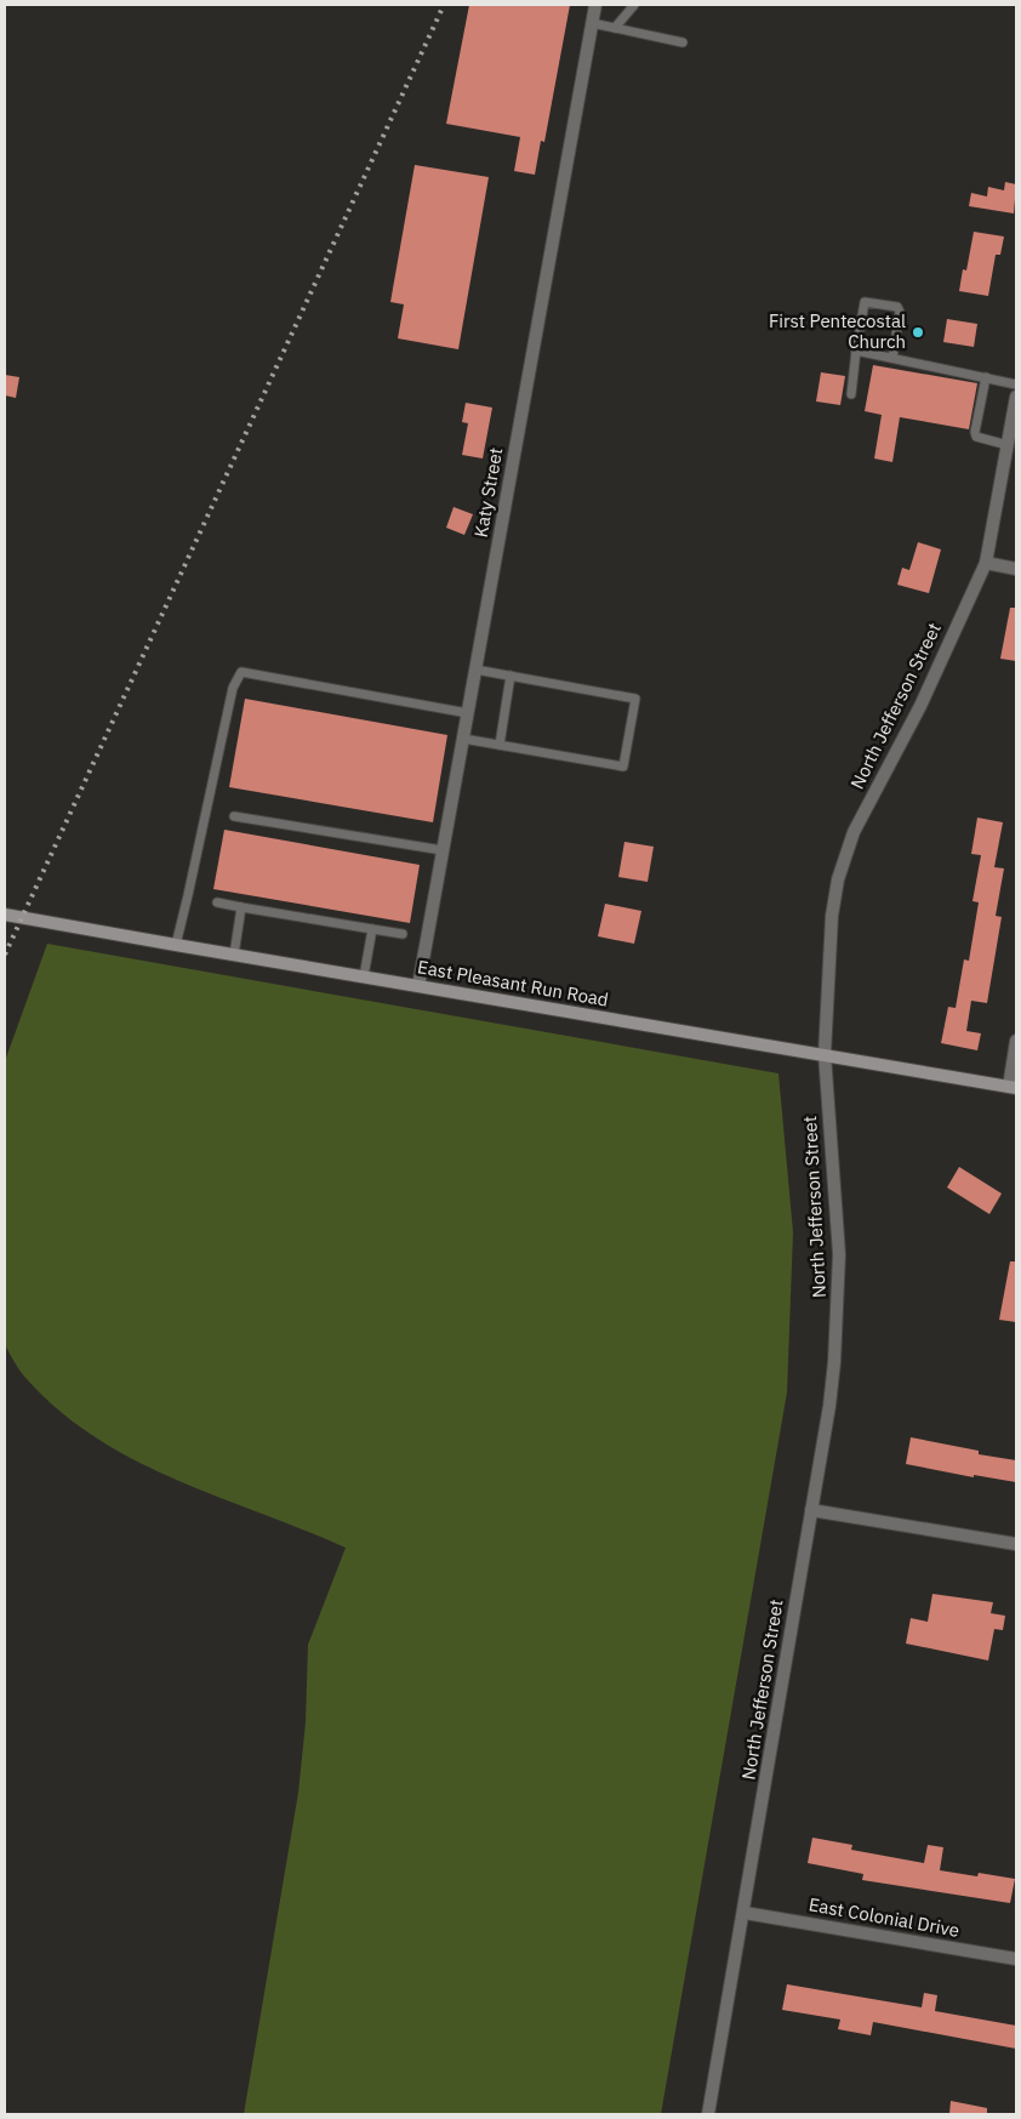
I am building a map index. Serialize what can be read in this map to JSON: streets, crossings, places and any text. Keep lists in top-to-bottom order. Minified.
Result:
{"streets":{"main road":["East Pleasant Run Road"],"street":["Katy Street","North Jefferson Street","East Colonial Drive"]},"crossings":[["Katy Street","East Pleasant Run Road"],["North Jefferson Street","East Pleasant Run Road"],["North Jefferson Street","East Colonial Drive"]],"places":["First Pentecostal Church"]}
